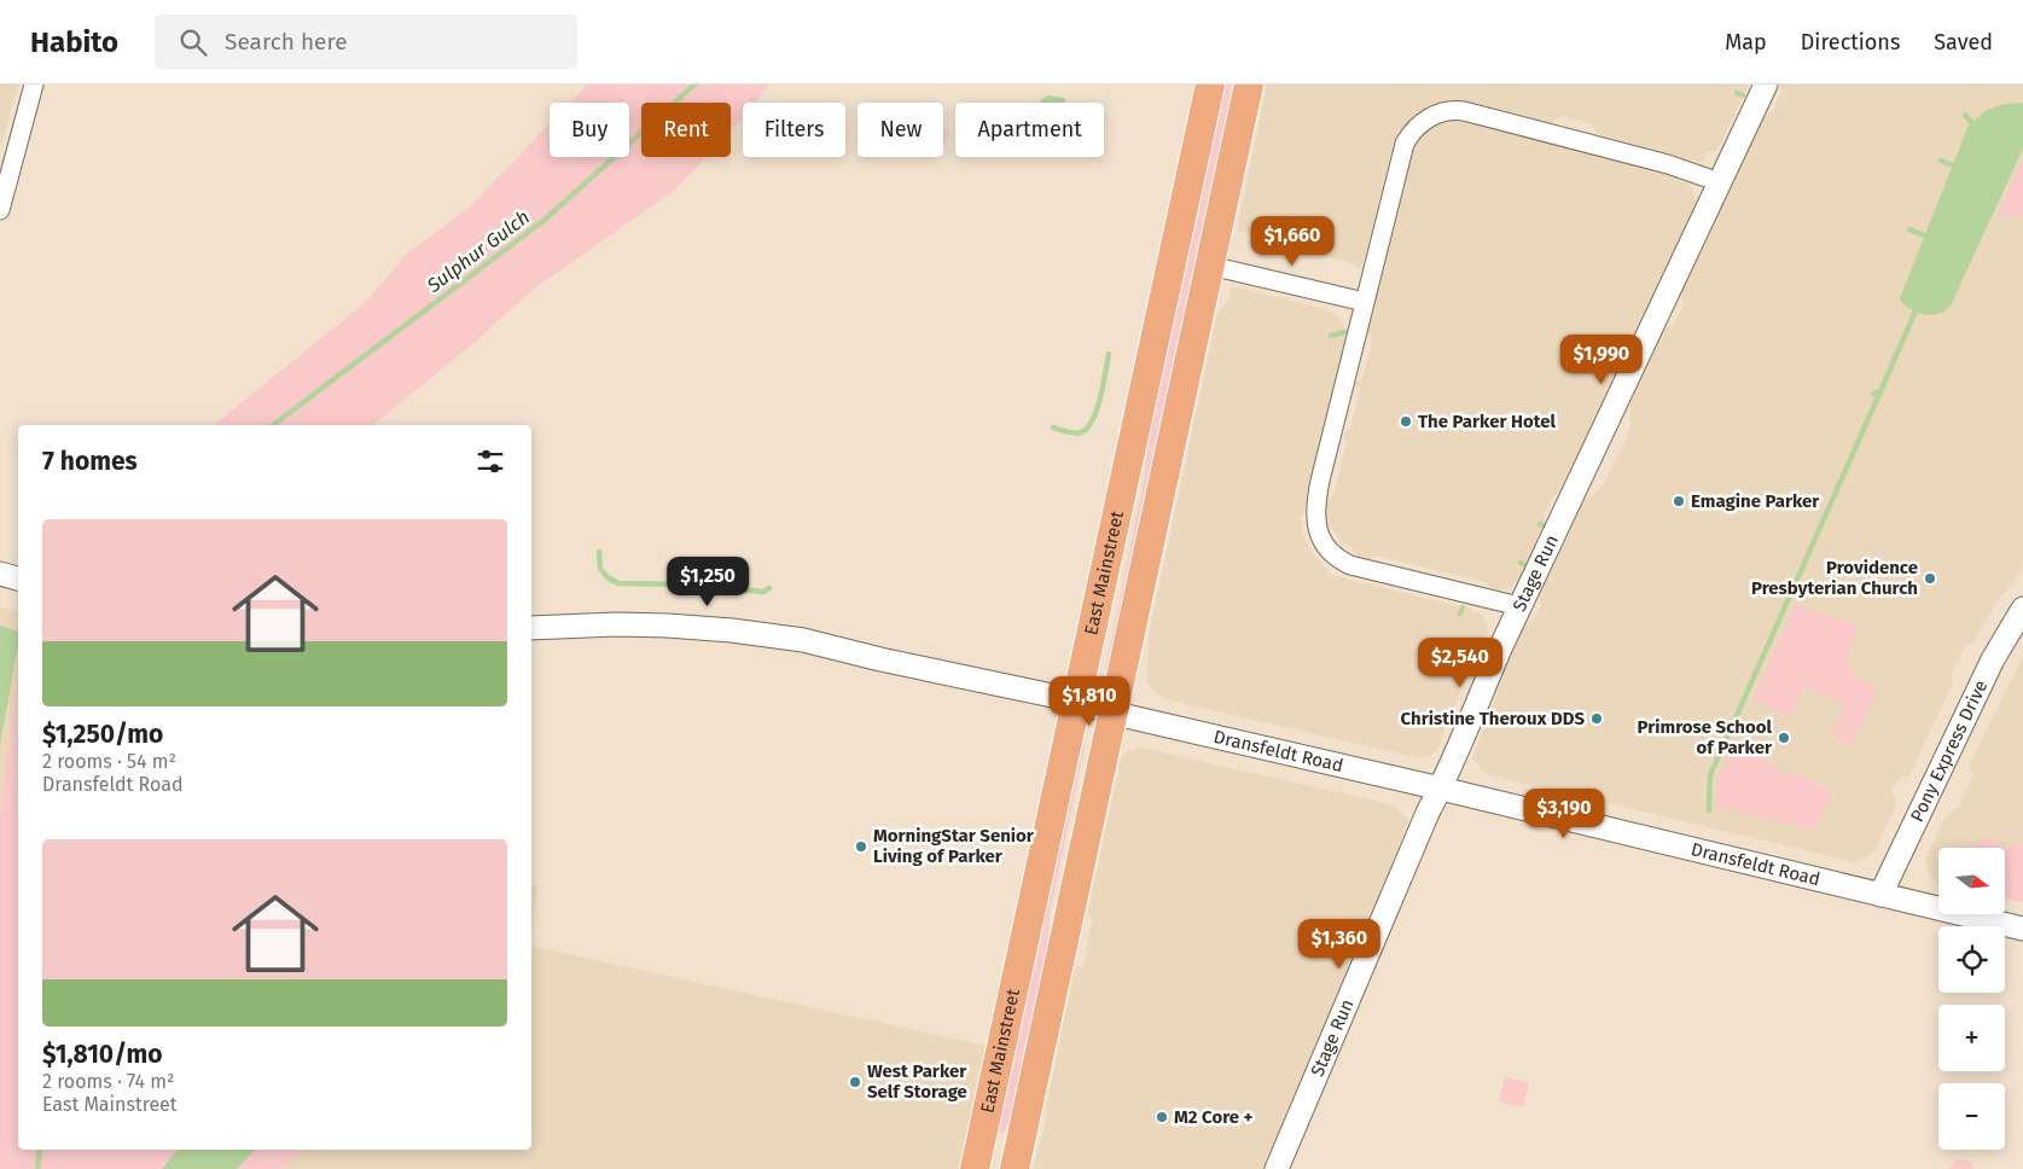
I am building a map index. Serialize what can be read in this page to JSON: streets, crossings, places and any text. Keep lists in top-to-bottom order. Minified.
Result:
{"streets":{"main road":["East Mainstreet"],"street":["Stage Run","Pony Express Drive","Dransfeldt Road"]},"crossings":[["East Mainstreet","Dransfeldt Road"],["Stage Run","Dransfeldt Road"],["Pony Express Drive","Dransfeldt Road"]],"water":["Sulphur Gulch"],"places":["The Parker Hotel","Emagine Parker","Providence Presbyterian Church","Christine Theroux DDS","Primrose School of Parker","MorningStar Senior Living of Parker","West Parker Self Storage","M2 Core +"],"north":"right","page":{"header":"Habito","search":"Search here","nav":["Map","Directions","Saved"],"chip":["Buy","Rent","Filters","New","Apartment"],"price":["$1,660","$1,990","$1,250","$2,540","$1,810","$3,190","$1,360"],"heading":"7 homes","list":[{"name":"$1,250/mo","note":"2 rooms · 54 m² · Dransfeldt Road"},{"name":"$1,810/mo","note":"2 rooms · 74 m² · East Mainstreet"}],"map_buttons":["+","−"]}}
